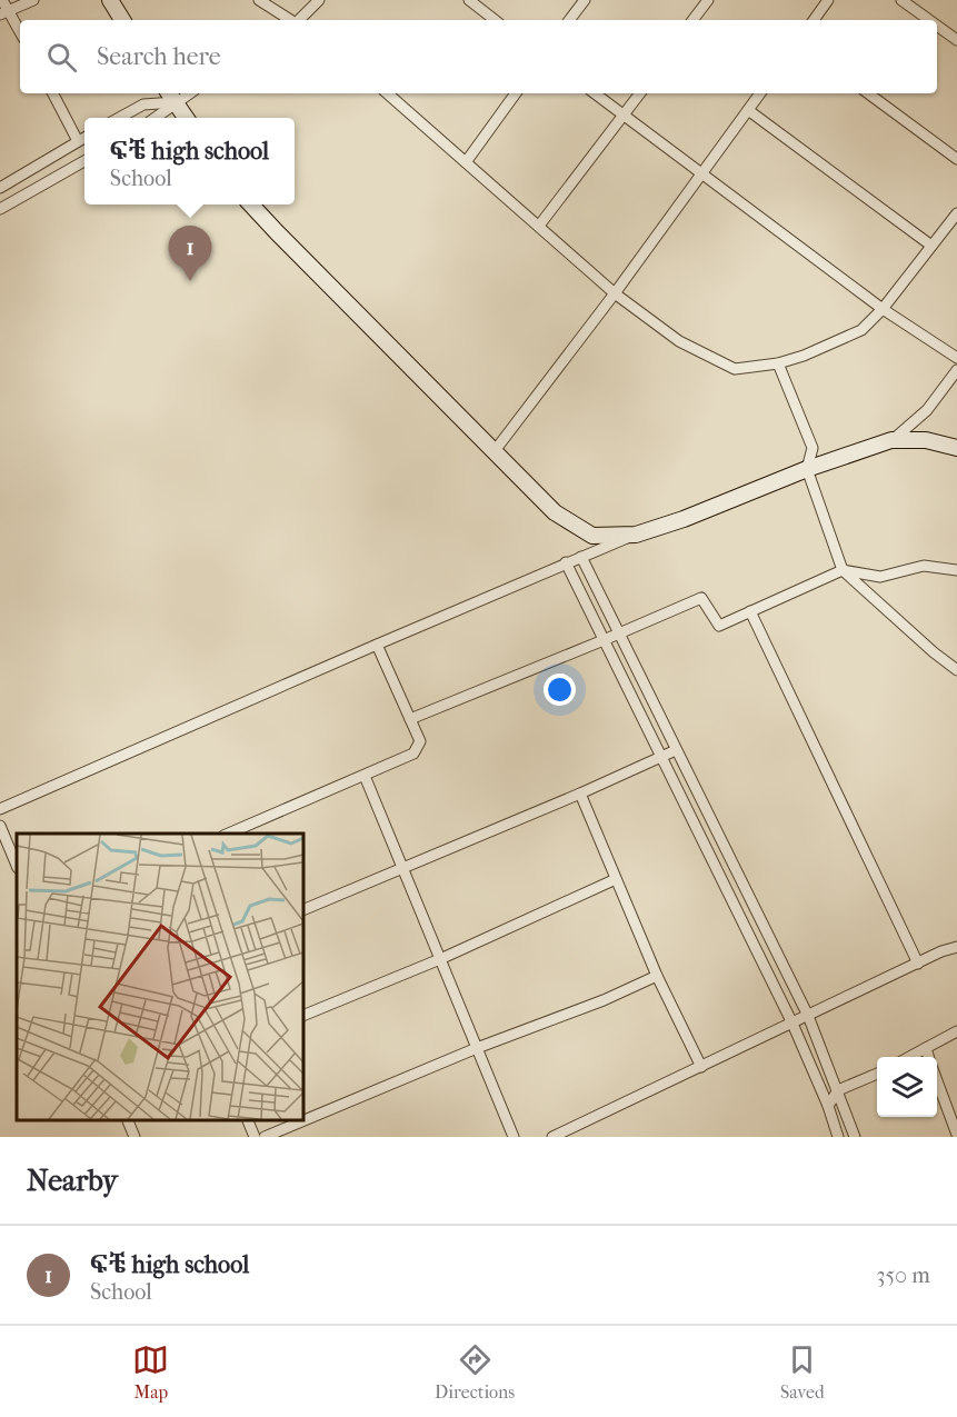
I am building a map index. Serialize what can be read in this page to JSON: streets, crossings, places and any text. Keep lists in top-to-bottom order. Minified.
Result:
{"page":{"search":"Search here","popup":["ፍቼ high school","School"],"pins":"1","heading":"Nearby","list":[{"mark":"1","name":"ፍቼ high school","note":"School","value":"350 m"}],"nav":["Map","Directions","Saved"]}}
